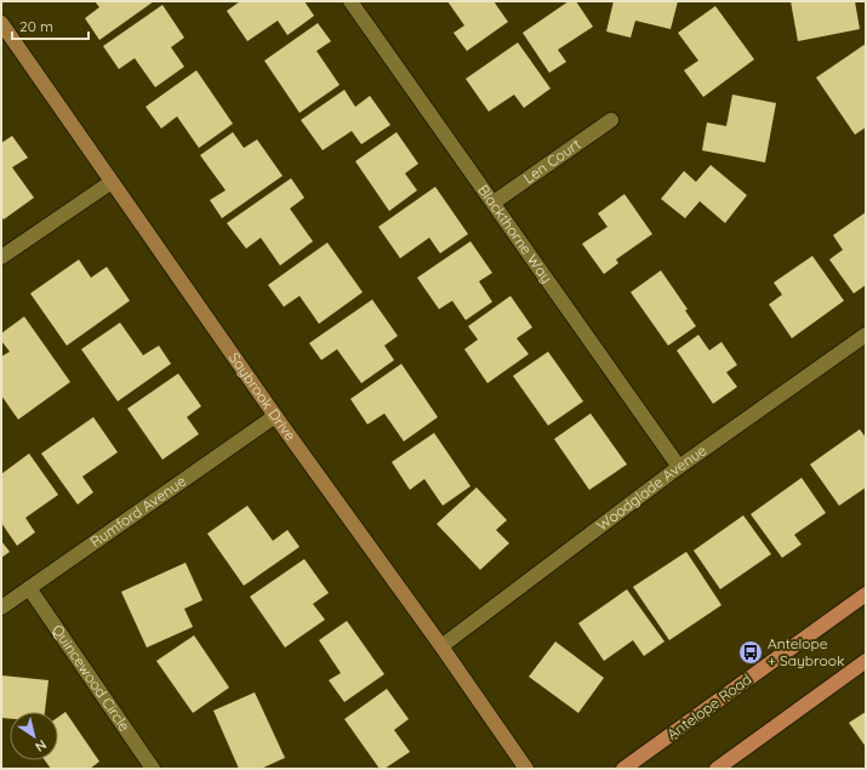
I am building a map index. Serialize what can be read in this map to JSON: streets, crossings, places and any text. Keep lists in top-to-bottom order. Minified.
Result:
{"streets":{"main road":["Antelope Road"],"street":["Len Court","Blackthorne Way","Saybrook Drive","Woodglade Avenue","Rumford Avenue","Quincewood Circle"]},"crossings":[["Len Court","Blackthorne Way"],["Blackthorne Way","Woodglade Avenue"],["Saybrook Drive","Woodglade Avenue"],["Saybrook Drive","Rumford Avenue"],["Rumford Avenue","Quincewood Circle"]],"places":{"bus stop":["Antelope + Saybrook"]},"scale_bar":"20 m","north":"bottom right"}
